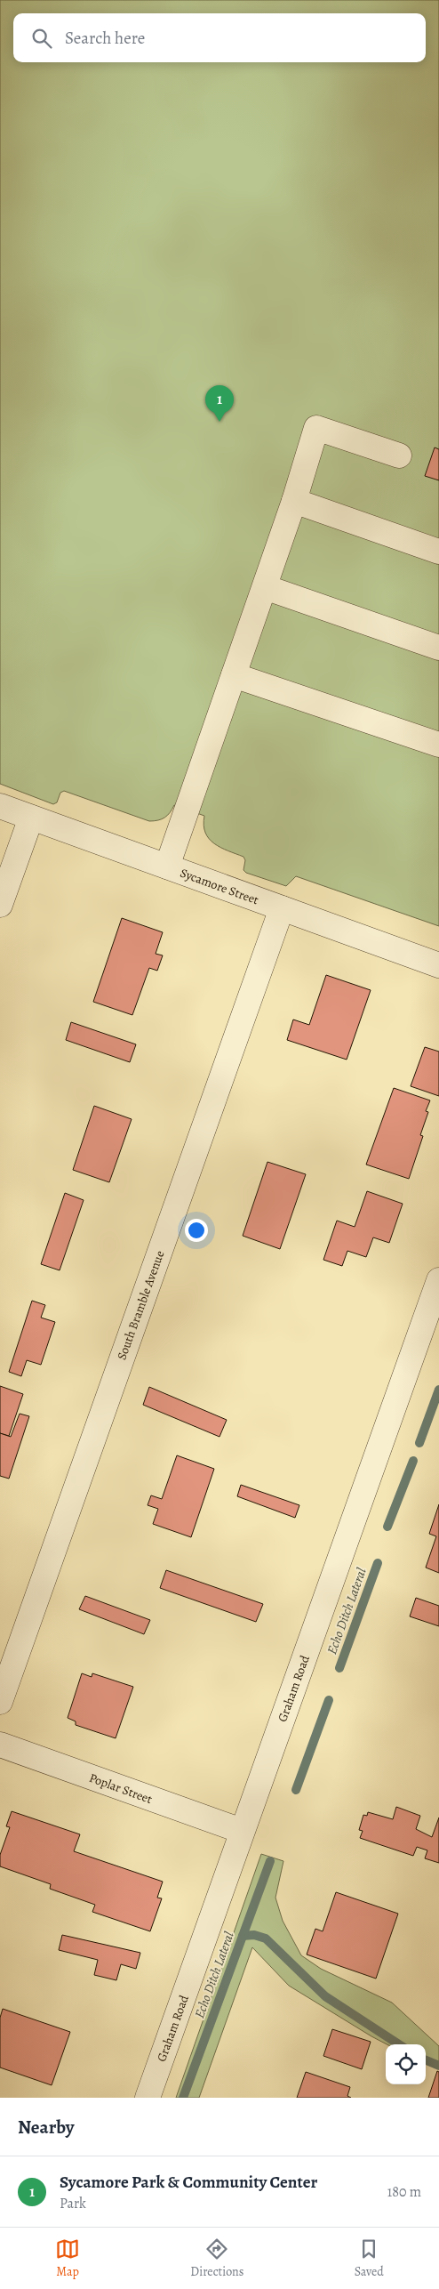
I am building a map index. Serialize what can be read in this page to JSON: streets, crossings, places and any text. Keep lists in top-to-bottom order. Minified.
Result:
{"streets":{"street":["Sycamore Street","South Bramble Avenue","Graham Road","Poplar Street"]},"crossings":[["Sycamore Street","South Bramble Avenue"],["Graham Road","Poplar Street"]],"water":["Echo Ditch Lateral"],"page":{"search":"Search here","pins":"1","heading":"Nearby","list":[{"mark":"1","name":"Sycamore Park & Community Center","note":"Park","value":"180 m"}],"nav":["Map","Directions","Saved"]}}
